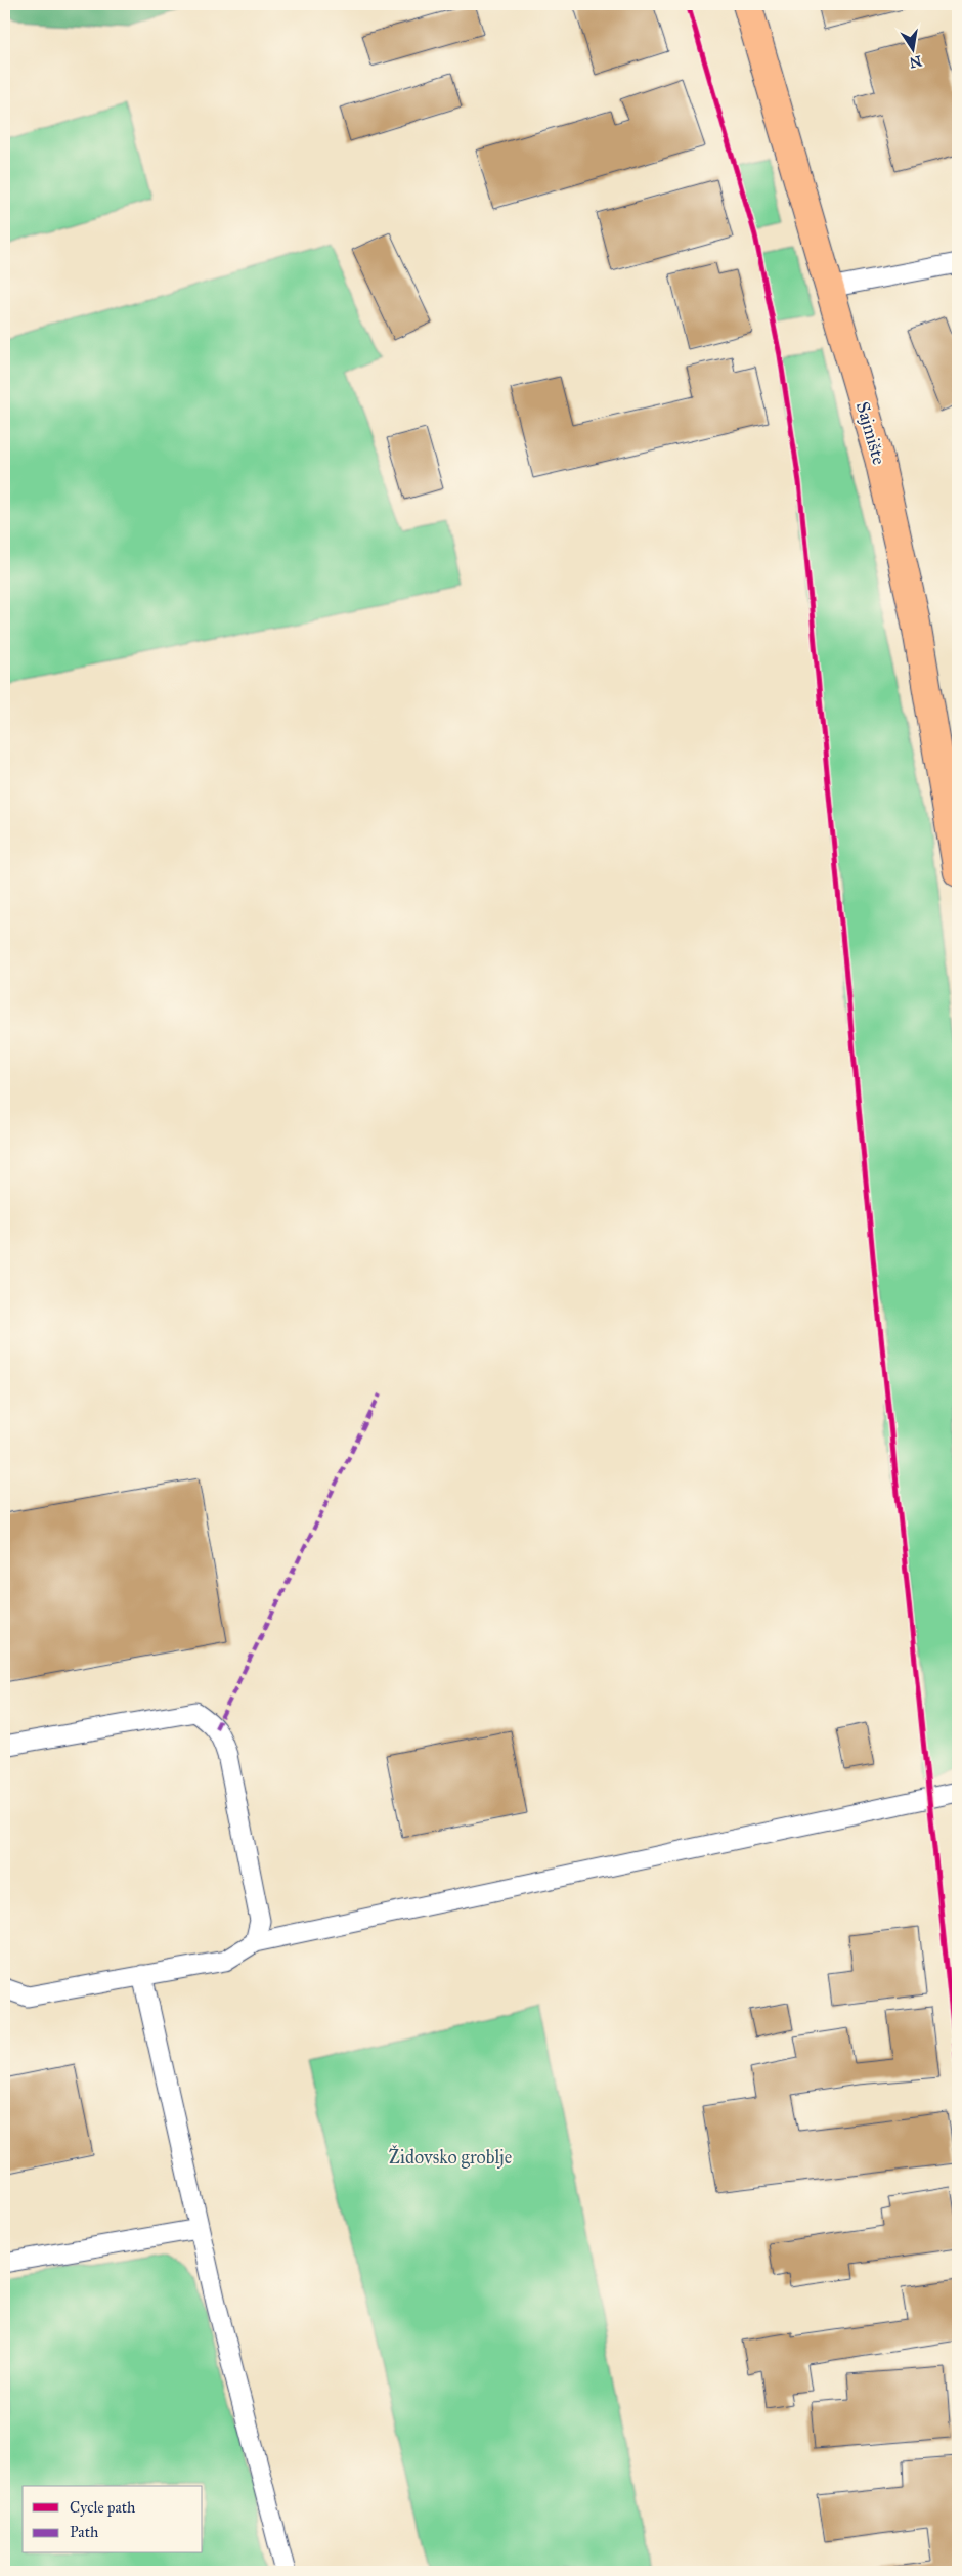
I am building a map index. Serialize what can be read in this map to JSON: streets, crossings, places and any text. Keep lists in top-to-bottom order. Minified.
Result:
{"streets":{"main road":["Sajmište"]},"parks":["Židovsko groblje"],"legend":["Cycle path","Path"],"north":"bottom"}
